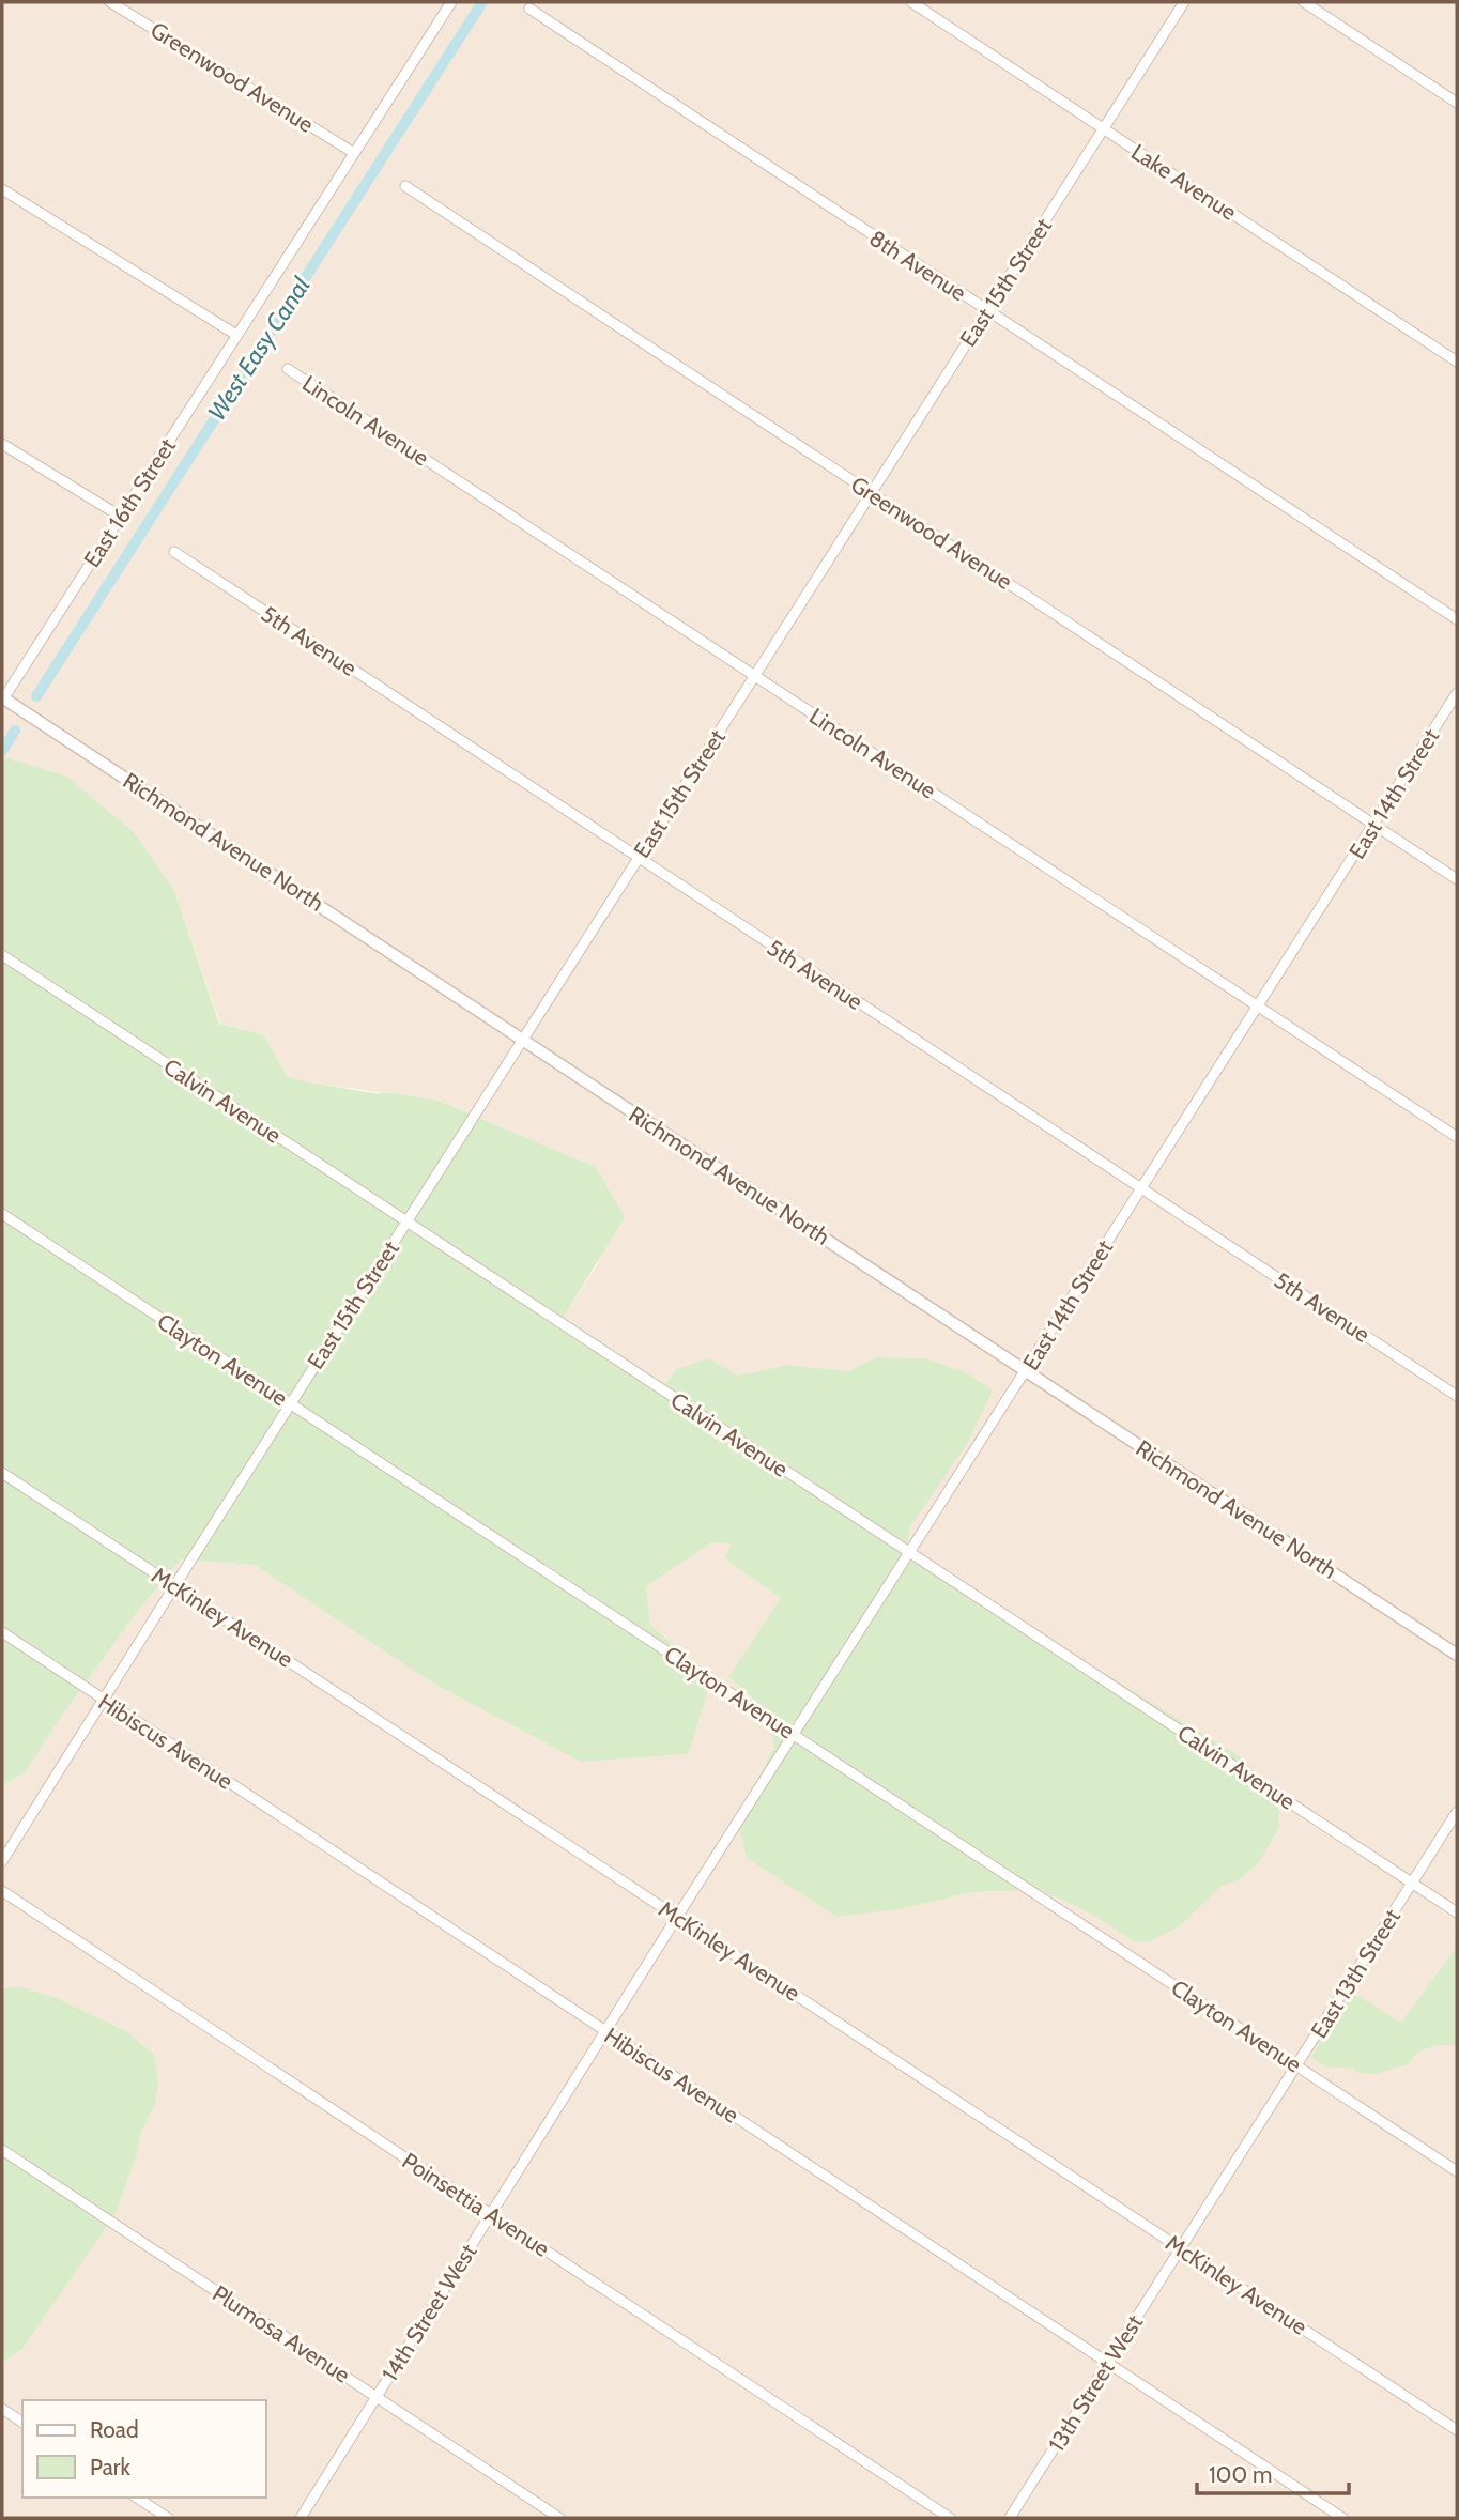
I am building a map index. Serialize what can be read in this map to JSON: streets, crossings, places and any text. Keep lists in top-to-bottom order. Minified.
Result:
{"streets":{"street":["Greenwood Avenue","Lake Avenue","8th Avenue","East 15th Street","Lincoln Avenue","East 16th Street","5th Avenue","East 14th Street","Richmond Avenue North","Calvin Avenue","Clayton Avenue","McKinley Avenue","Hibiscus Avenue","East 13th Street","Poinsettia Avenue","14th Street West","Plumosa Avenue","13th Street West"]},"crossings":[["Greenwood Avenue","East 15th Street"],["Greenwood Avenue","East 16th Street"],["Greenwood Avenue","East 14th Street"],["Lake Avenue","East 15th Street"],["8th Avenue","East 15th Street"],["East 15th Street","Lincoln Avenue"],["East 15th Street","5th Avenue"],["East 15th Street","Richmond Avenue North"],["East 15th Street","Calvin Avenue"],["East 15th Street","Clayton Avenue"],["East 15th Street","McKinley Avenue"],["East 15th Street","Hibiscus Avenue"],["Lincoln Avenue","East 14th Street"],["East 16th Street","Richmond Avenue North"],["5th Avenue","East 14th Street"],["East 14th Street","Richmond Avenue North"],["East 14th Street","Calvin Avenue"],["East 14th Street","Clayton Avenue"],["East 14th Street","McKinley Avenue"],["East 14th Street","14th Street West"],["Calvin Avenue","East 13th Street"],["Clayton Avenue","East 13th Street"],["McKinley Avenue","East 13th Street"],["McKinley Avenue","14th Street West"],["McKinley Avenue","13th Street West"],["Hibiscus Avenue","14th Street West"],["Hibiscus Avenue","13th Street West"],["East 13th Street","13th Street West"],["Poinsettia Avenue","14th Street West"],["14th Street West","Plumosa Avenue"]],"water":["West Easy Canal"],"legend":["Road","Park"],"scale_bar":"100 m"}
